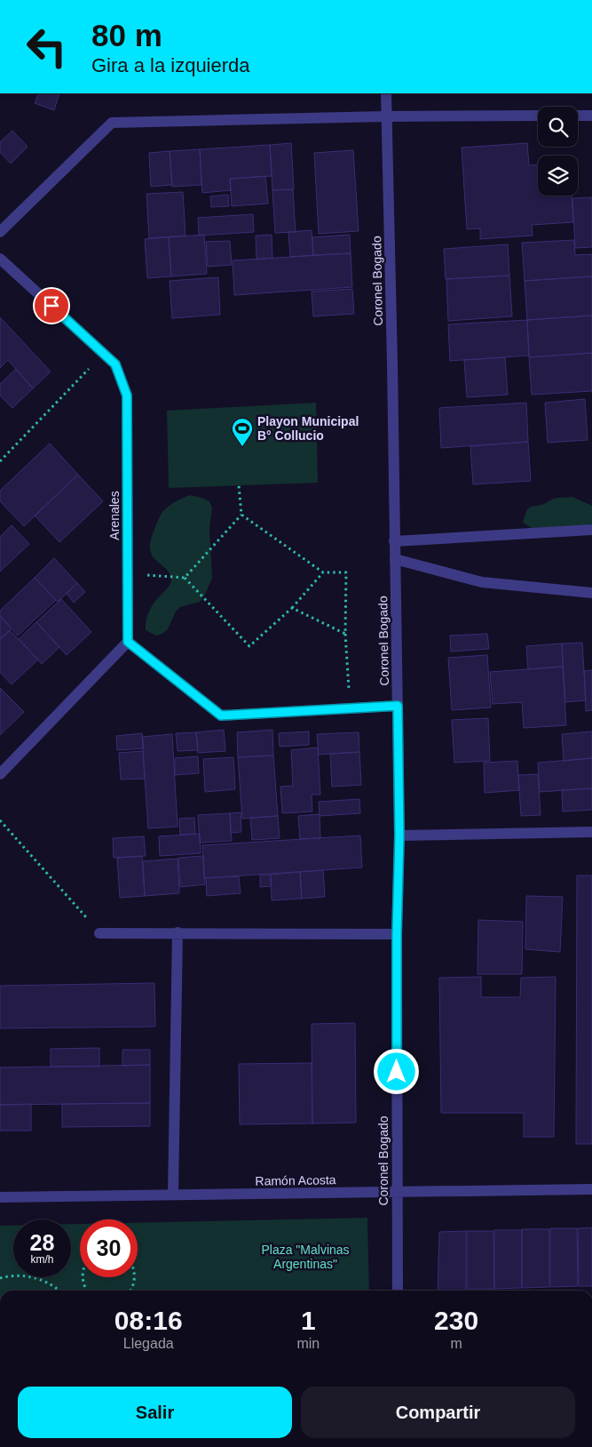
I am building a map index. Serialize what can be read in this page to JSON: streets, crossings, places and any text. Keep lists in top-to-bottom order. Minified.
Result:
{"streets":{"street":["Coronel Bogado","Arenales","Ramón Acosta"]},"crossings":[["Coronel Bogado","Ramón Acosta"]],"parks":["Plaza \"Malvinas Argentinas\""],"places":{"sports":["Playon Municipal B° Collucio"]},"page":{"turn":["80 m","Gira a la izquierda"],"speed":"28 km/h","limit":"30","eta":["08:16","Llegada","1","min","230","m"],"buttons":["Salir","Compartir"]}}
